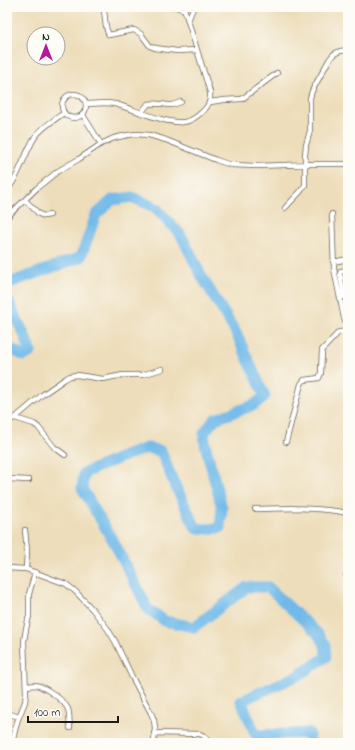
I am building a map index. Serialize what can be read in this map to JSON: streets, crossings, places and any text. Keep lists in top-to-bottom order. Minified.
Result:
{"scale_bar":"100 m","north":"top"}
